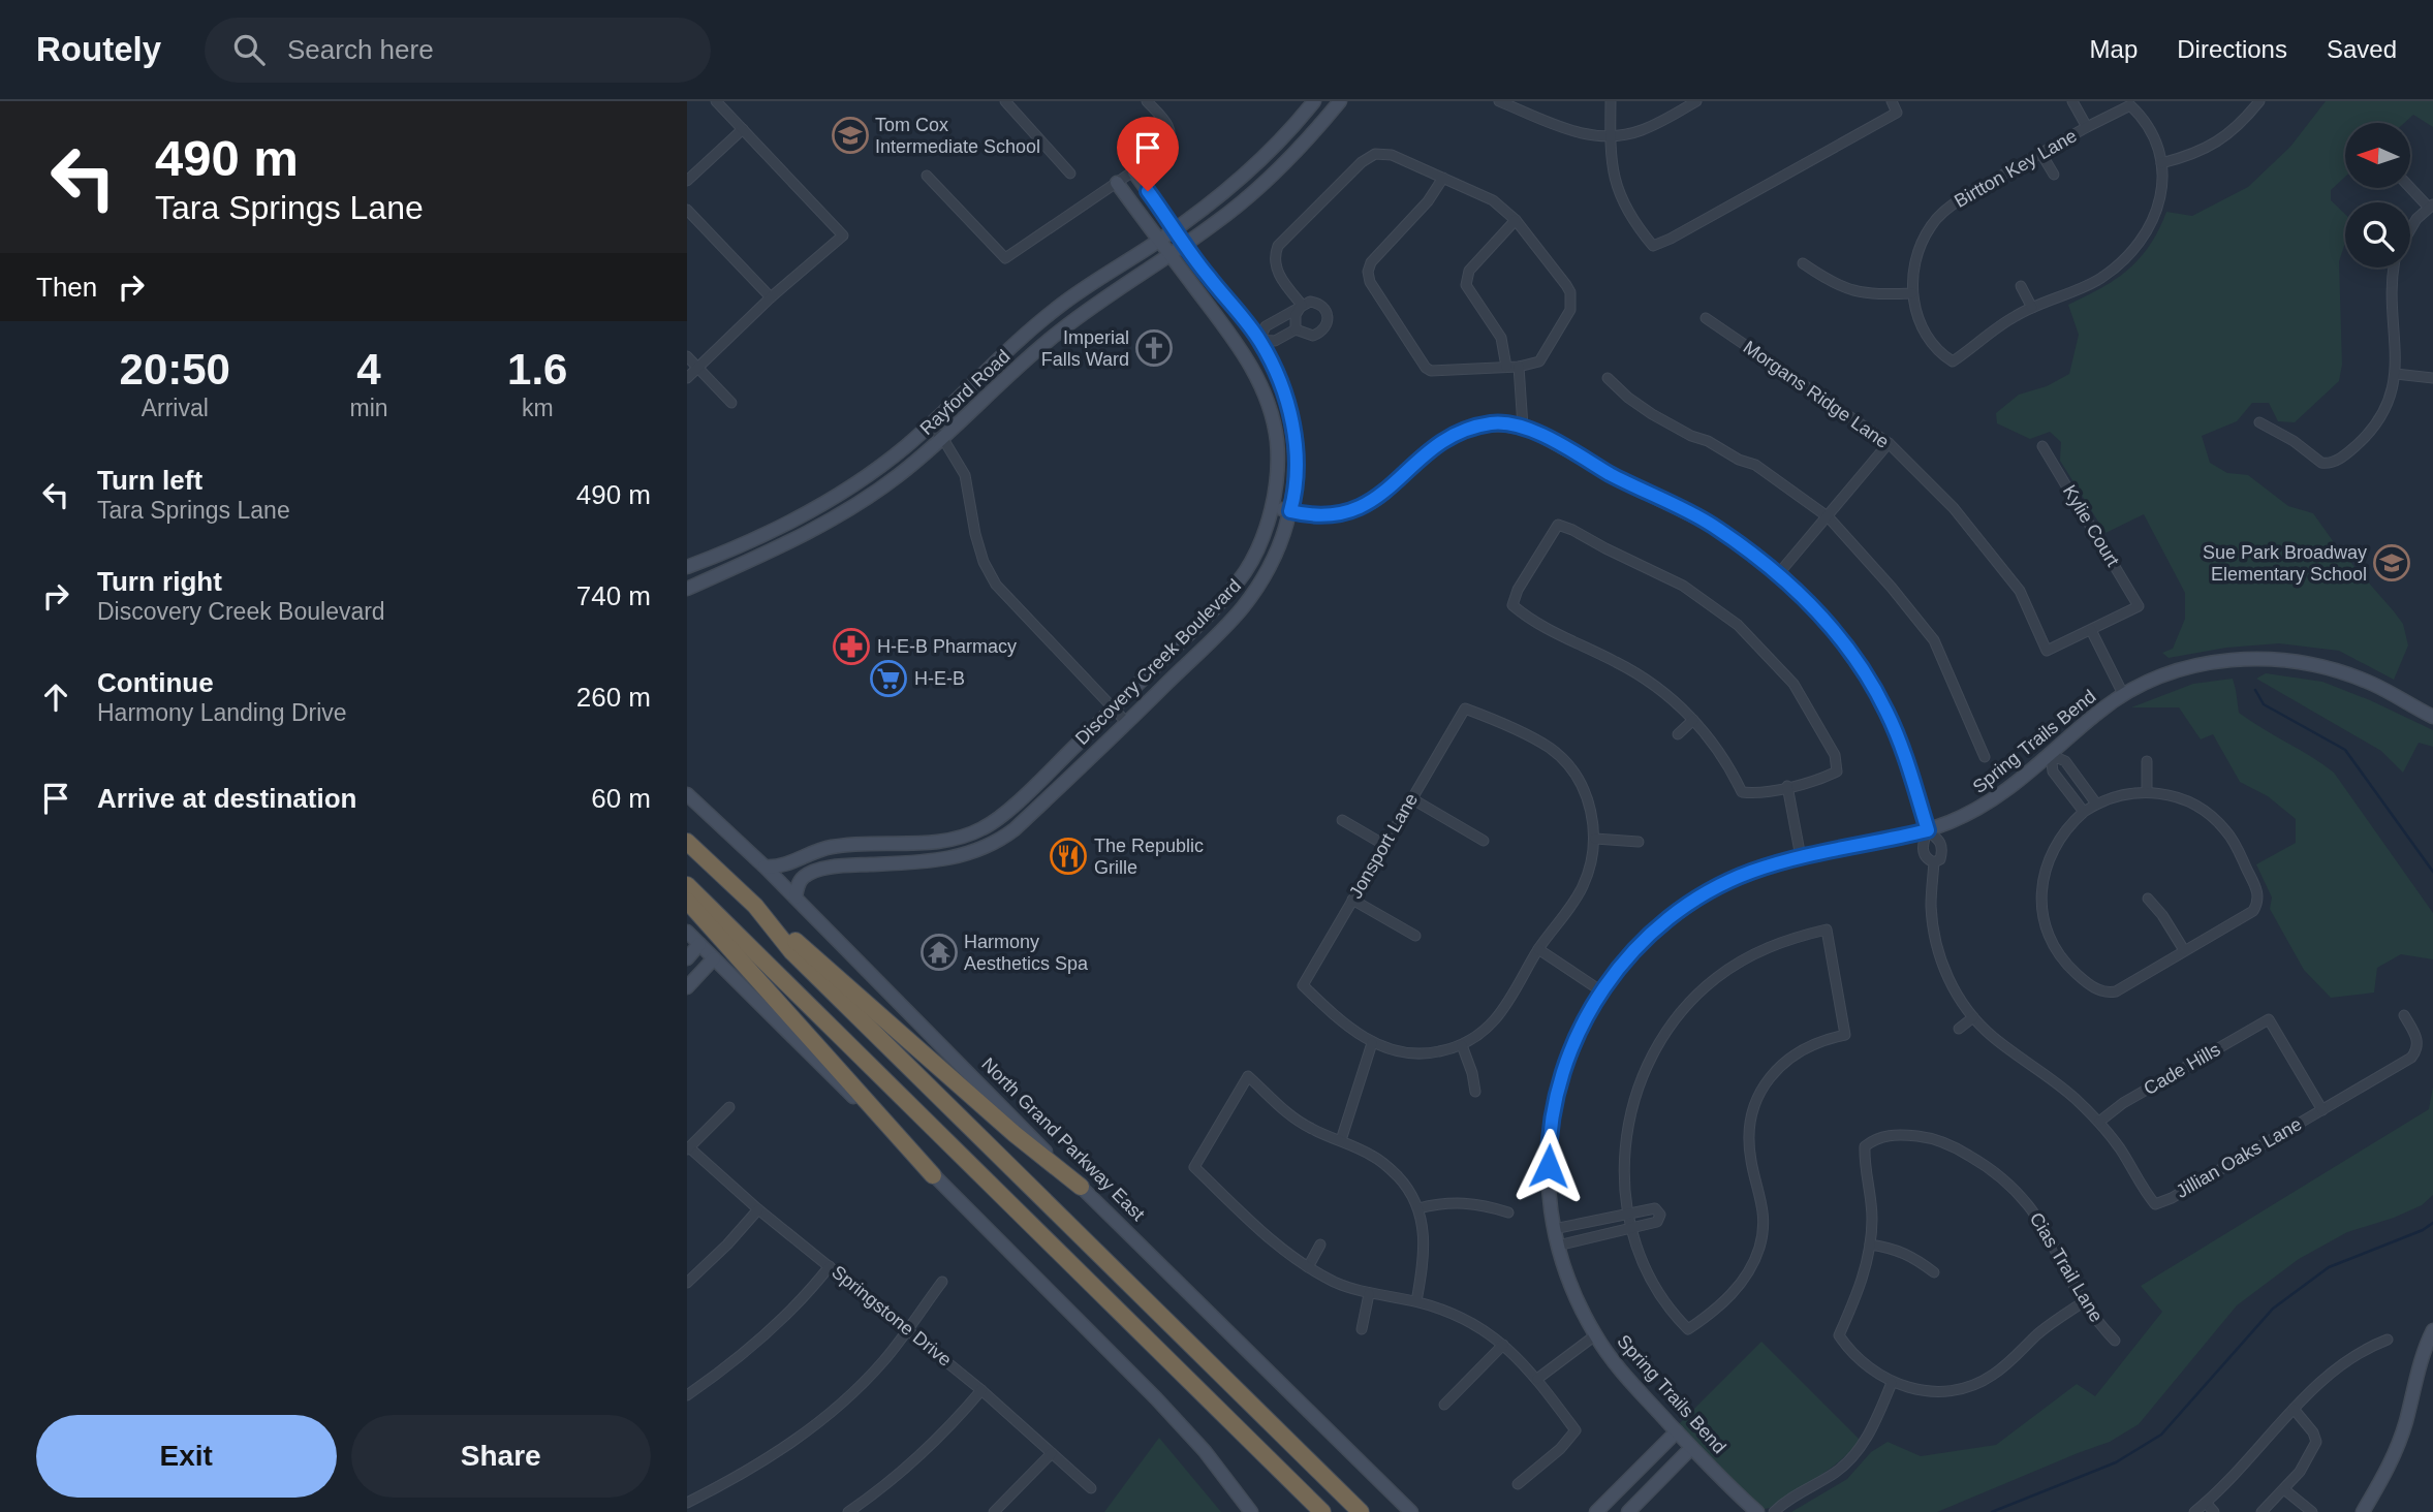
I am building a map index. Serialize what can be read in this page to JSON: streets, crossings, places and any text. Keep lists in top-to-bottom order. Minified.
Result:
{"streets":{"street":["Birtton Key Lane","Rayford Road","Morgans Ridge Lane","Kylie Court","Discovery Creek Boulevard","Spring Trails Bend","Jonsport Lane","Cade Hills","North Grand Parkway East","Jillian Oaks Lane","Cias Trail Lane","Springstone Drive"]},"crossings":[["Rayford Road","Discovery Creek Boulevard"],["Morgans Ridge Lane","Kylie Court"],["Discovery Creek Boulevard","North Grand Parkway East"],["Cade Hills","Jillian Oaks Lane"]],"places":{"school or university":["Tom Cox Intermediate School","Sue Park Broadway Elementary School"],"church":["Imperial Falls Ward"],"pharmacy":["H-E-B Pharmacy"],"supermarket":["H-E-B"],"restaurant":["The Republic Grille"],"temple":["Harmony Aesthetics Spa"]},"north":"left","page":{"header":"Routely","search":"Search here","nav":["Map","Directions","Saved"],"turn":["490 m","Tara Springs Lane"],"then":"Then","eta":["20:50","Arrival","4","min","1.6","km"],"list":[{"name":"Turn left","note":"Tara Springs Lane","value":"490 m"},{"name":"Turn right","note":"Discovery Creek Boulevard","value":"740 m"},{"name":"Continue","note":"Harmony Landing Drive","value":"260 m"},{"name":"Arrive at destination","value":"60 m"}],"buttons":["Exit","Share"]}}
